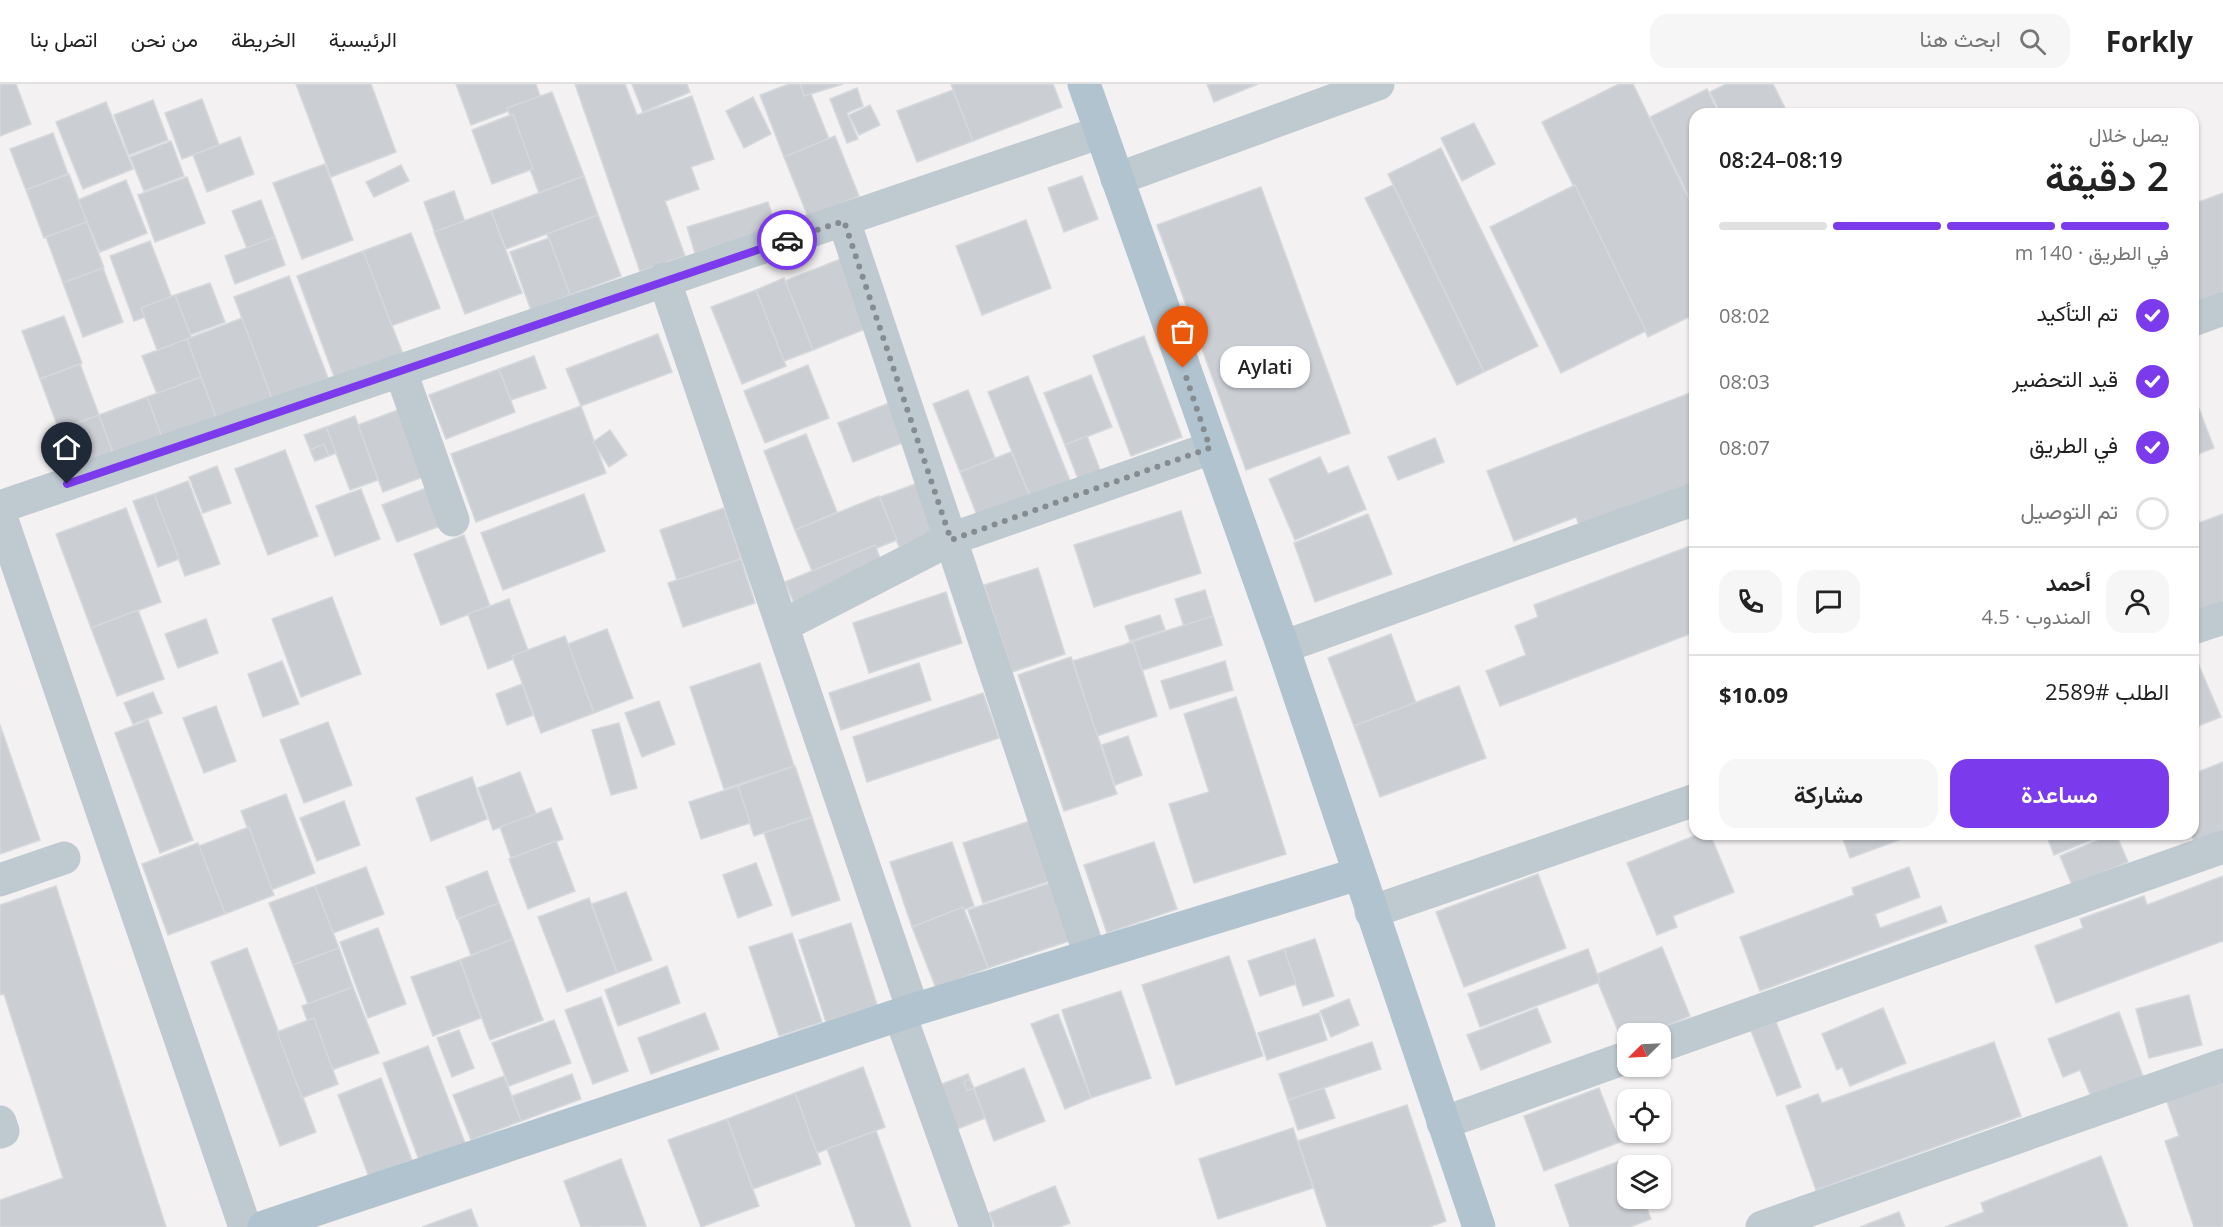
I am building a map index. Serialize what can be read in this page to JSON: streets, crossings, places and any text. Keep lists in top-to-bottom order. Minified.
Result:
{"places":["Aylati"],"north":"bottom left","page":{"header":"Forkly","search":"ابحث هنا","nav":["الرئيسية","الخريطة","من نحن","اتصل بنا"],"heading":["2 دقيقة","يصل خلال","08:19–08:24"],"panel":["أحمد","المندوب · 4.5","الطلب #2589","$10.09"],"bar":"في الطريق · 140 m","list":[["تم التأكيد","08:02"],["قيد التحضير","08:03"],["في الطريق","08:07"],"تم التوصيل"],"bubble":"Aylati","buttons":["مساعدة","مشاركة"]}}
